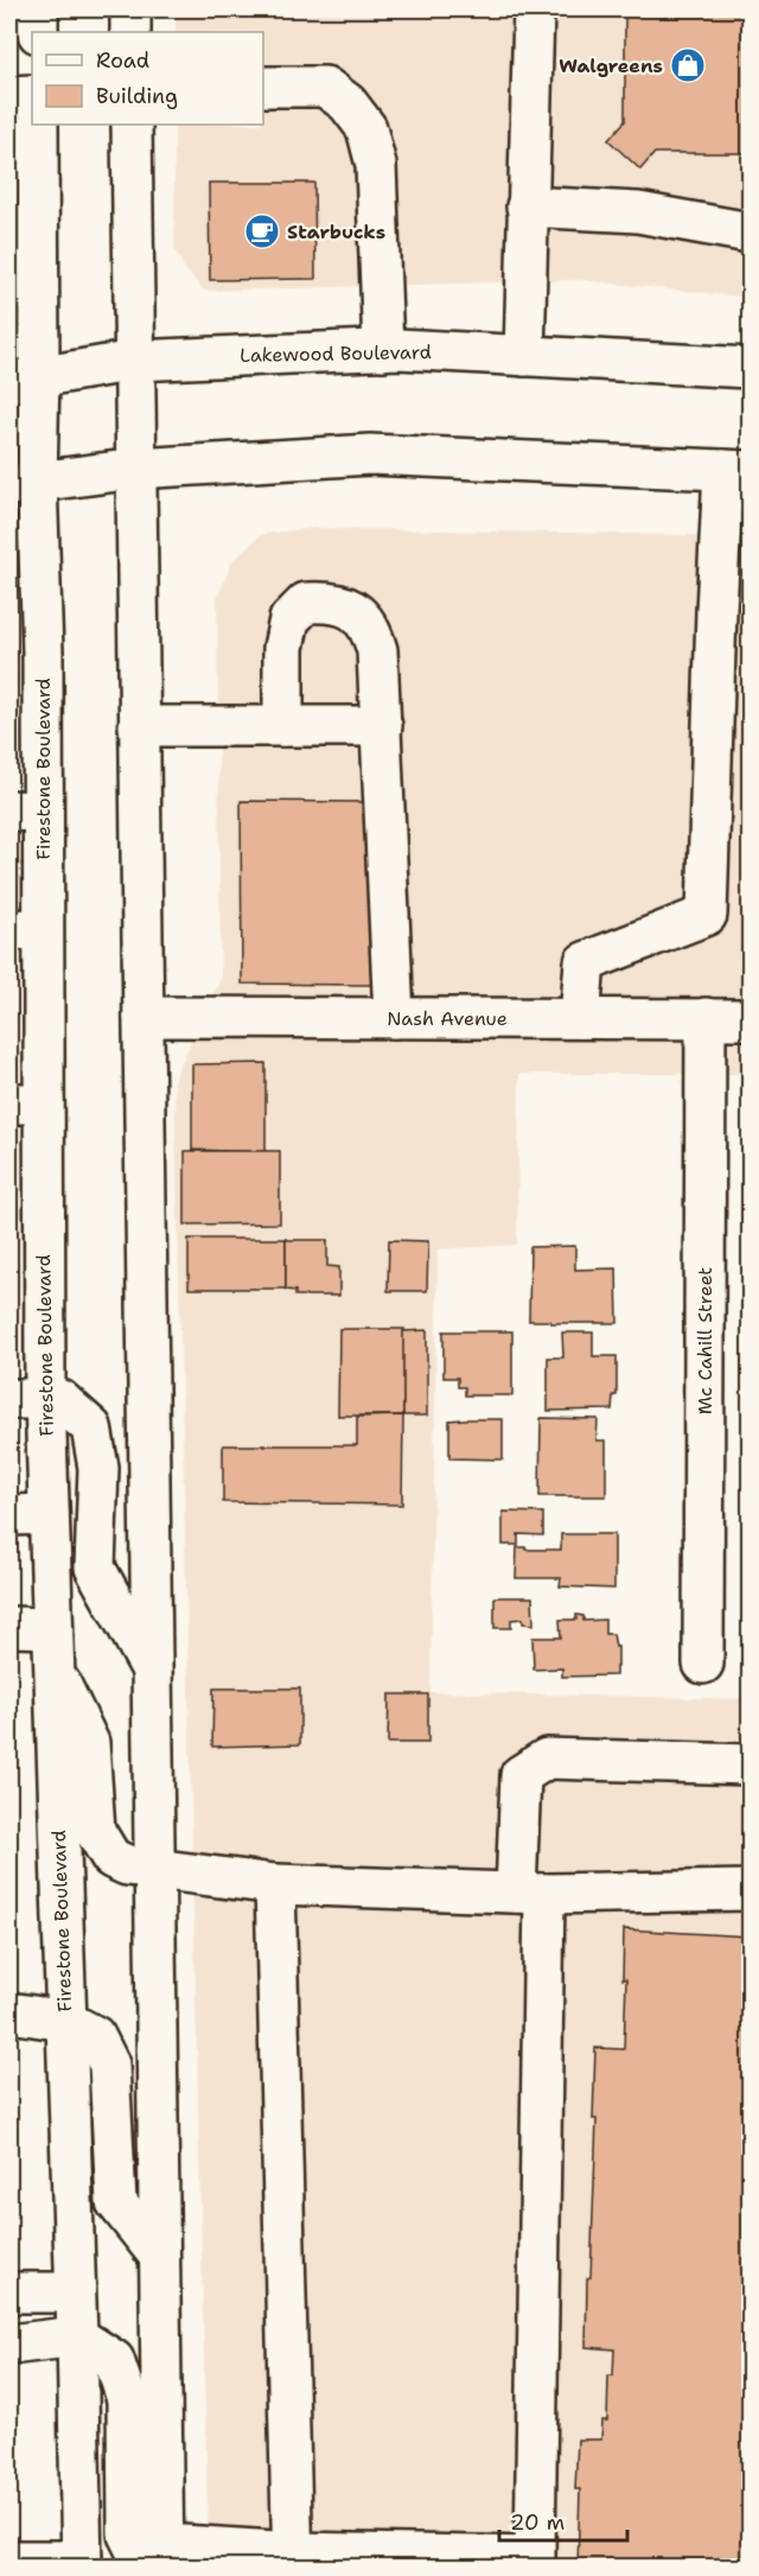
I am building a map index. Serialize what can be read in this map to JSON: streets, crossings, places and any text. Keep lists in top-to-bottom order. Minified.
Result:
{"streets":{"main road":["Lakewood Boulevard","Firestone Boulevard","Nash Avenue","Mc Cahill Street"]},"crossings":[["Lakewood Boulevard","Firestone Boulevard"],["Nash Avenue","Mc Cahill Street"]],"places":{"shop":["Walgreens"],"cafe":["Starbucks"]},"legend":["Road","Building"],"scale_bar":"20 m"}
